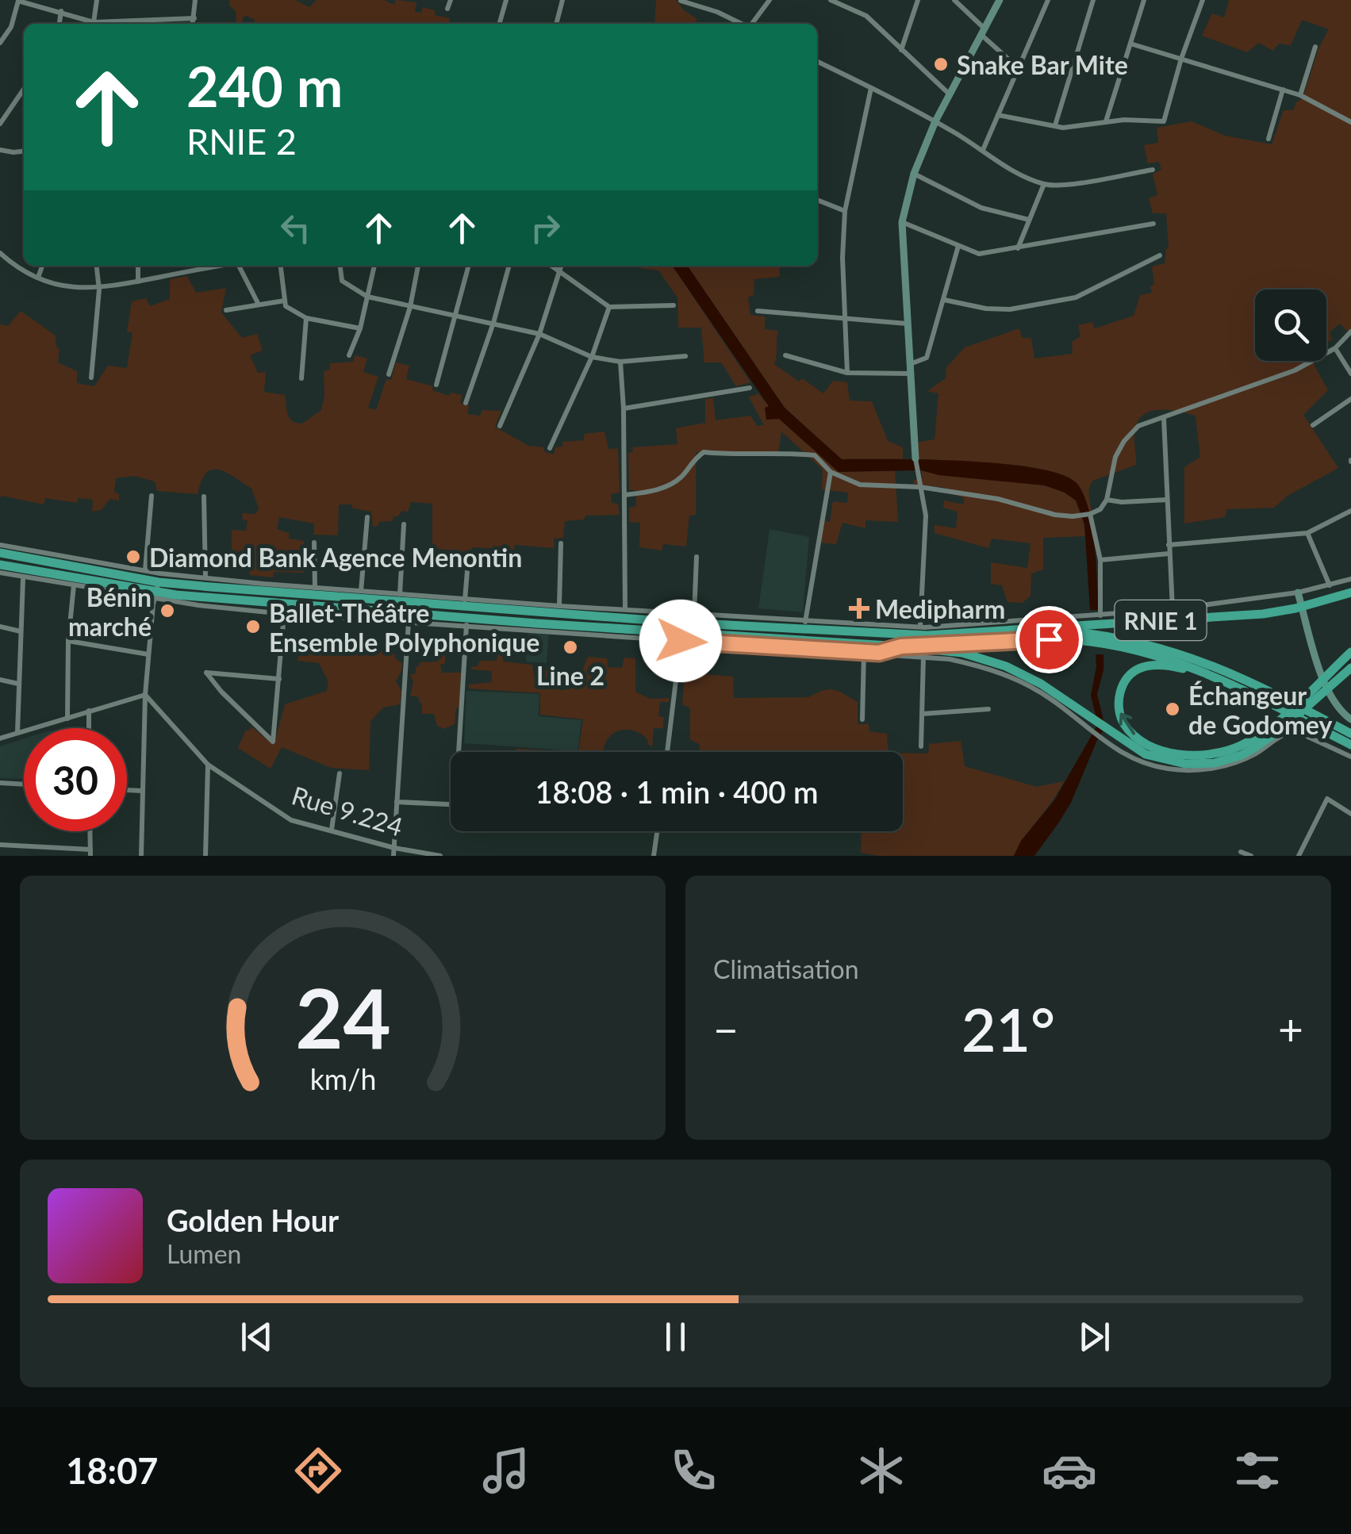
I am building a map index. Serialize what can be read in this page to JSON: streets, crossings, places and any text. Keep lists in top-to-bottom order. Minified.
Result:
{"streets":{"highway":["RNIE 1"],"street":["Rue 9.224"]},"places":{"other":["Snake Bar Mite","Diamond Bank Agence Menontin","Bénin marché","Ballet-Théâtre Ensemble Polyphonique","Line 2","Échangeur de Godomey"],"health":["Medipharm"]},"page":{"turn":["240 m","RNIE 2"],"limit":"30","trip":"18:08 · 1 min · 400 m","tile":"Climatisation","heat":["−","21°","+"],"song":["Golden Hour","Lumen"],"tabs":"18:07","gauge":["24","km/h"]}}
